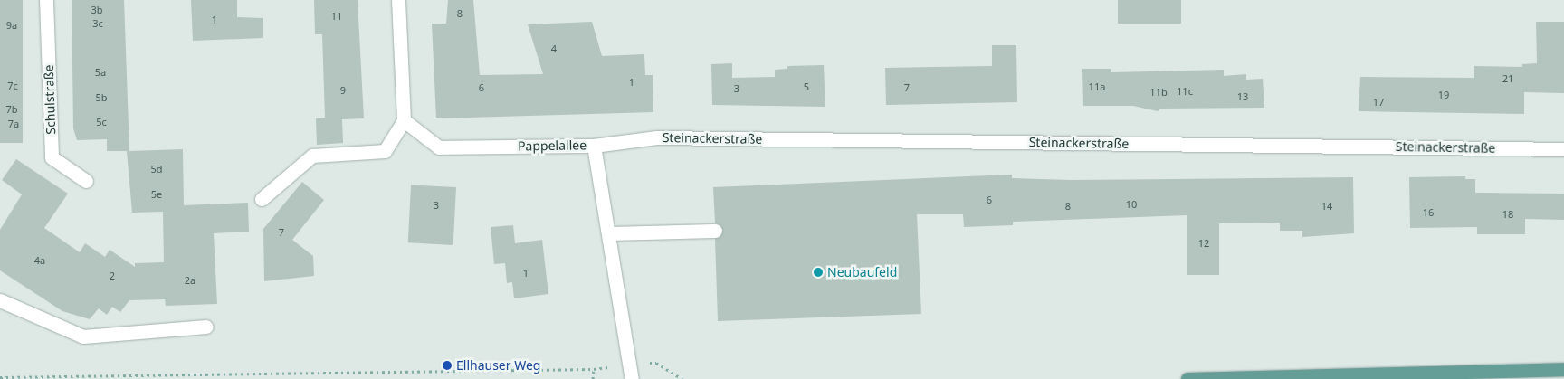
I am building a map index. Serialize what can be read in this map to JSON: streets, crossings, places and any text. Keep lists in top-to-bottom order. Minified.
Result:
{"streets":{"street":["Schulstraße","Steinackerstraße","Pappelallee"]},"crossings":[["Steinackerstraße","Pappelallee"]],"places":["Neubaufeld","Ellhauser Weg"],"house_numbers":["3b","8","11","1","3c","9a","4","5a","21","1","7c","5","11a","6","7","3","9","11c","11b","19","13","5b","17","7b","5c","7a","5d","5e","6","10","3","8","14","16","18","7","12","4a","1","2","2a"]}
